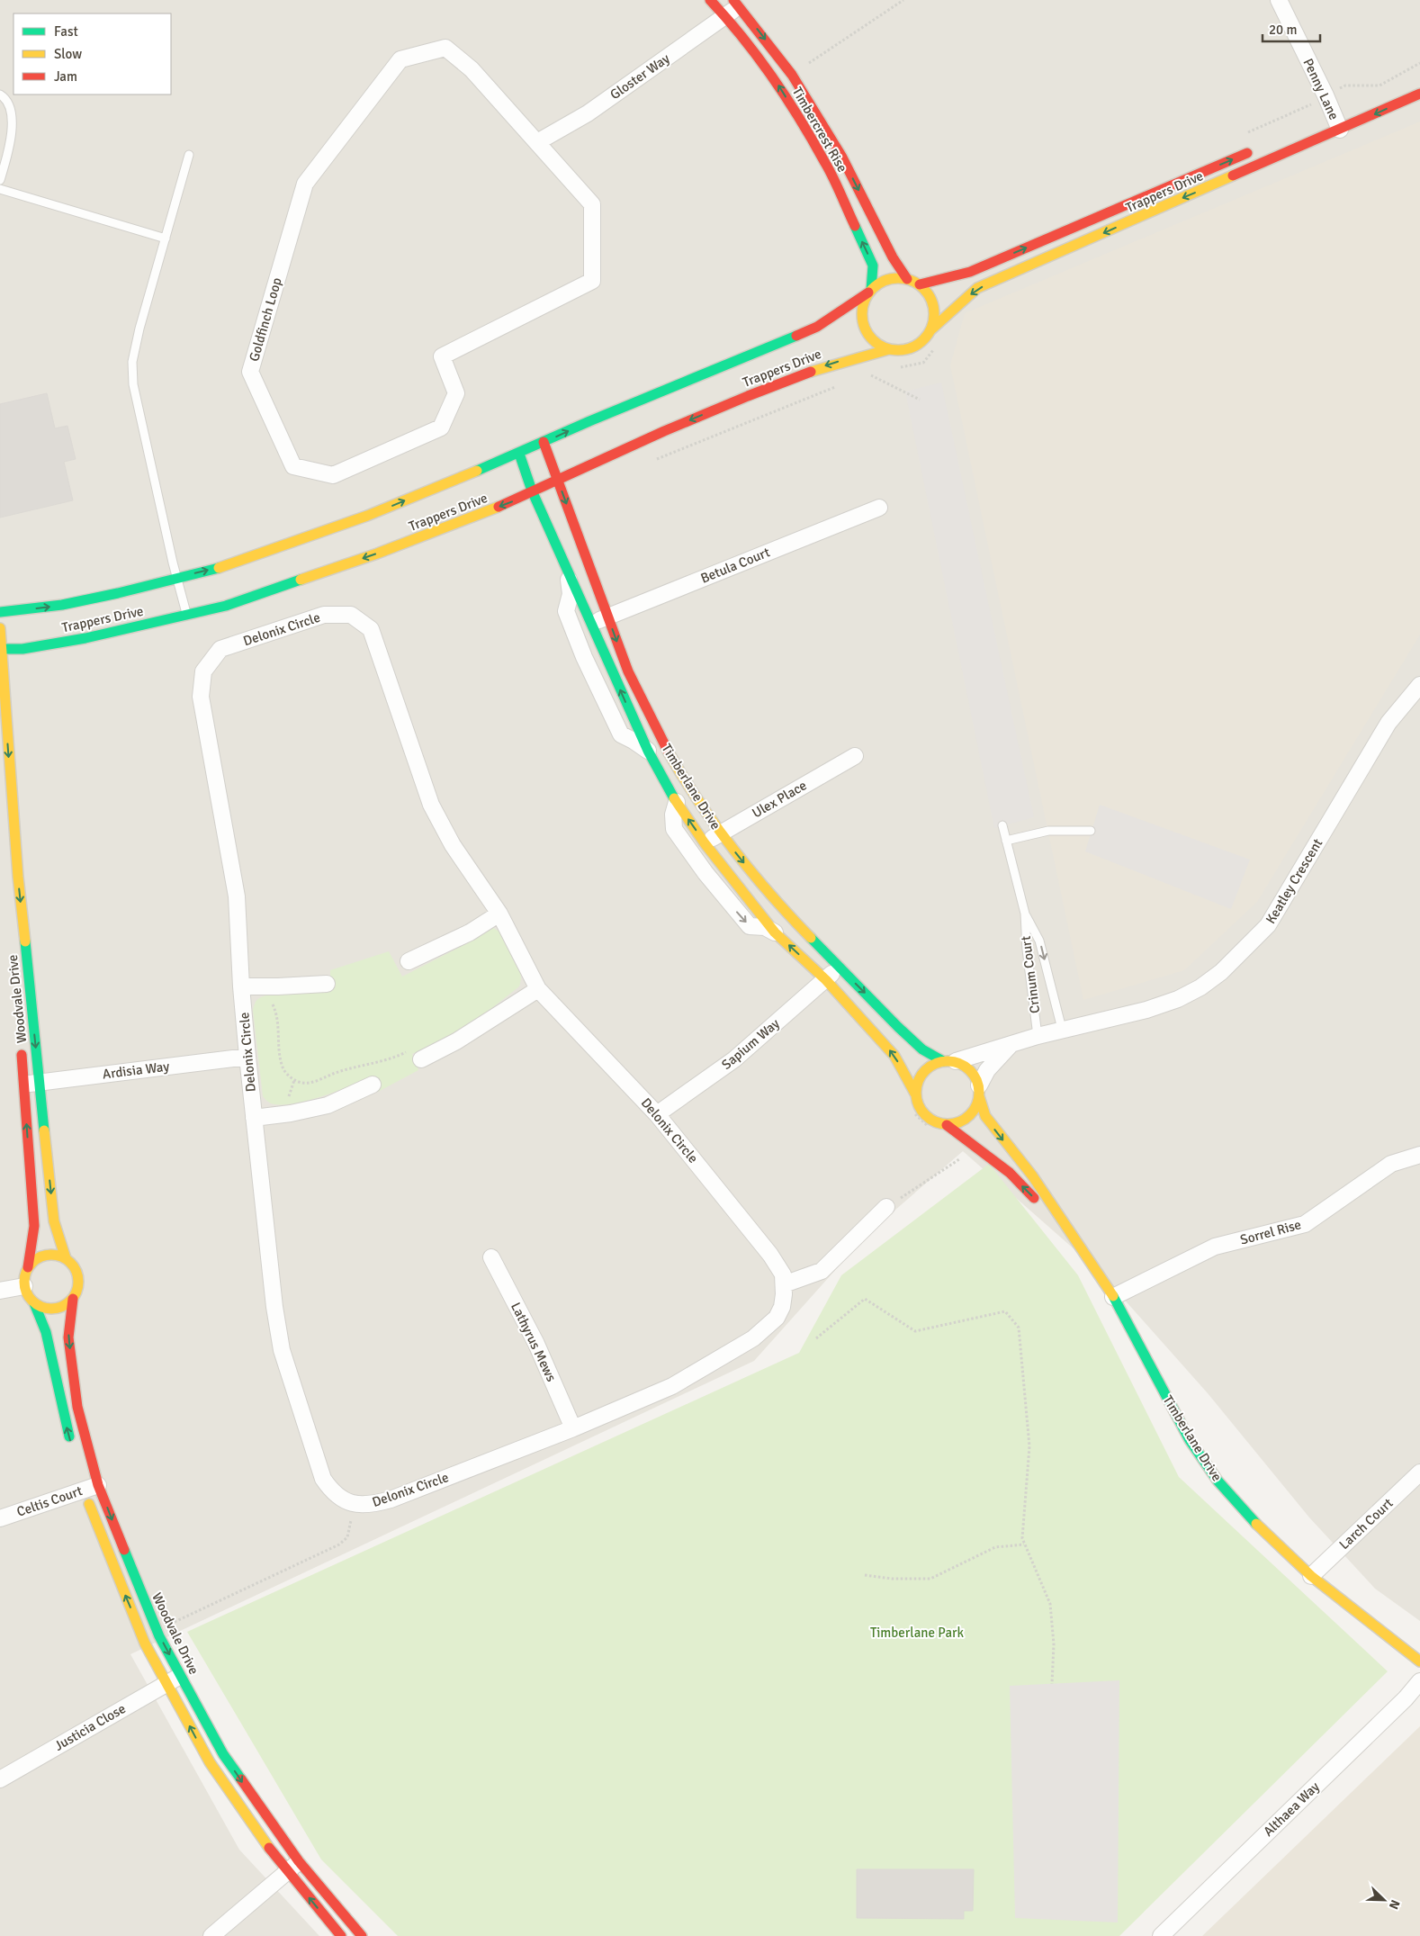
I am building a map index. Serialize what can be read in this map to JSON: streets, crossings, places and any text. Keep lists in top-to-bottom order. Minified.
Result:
{"streets":{"street":["Gloster Way","Penny Lane","Timbercrest Rise","Trappers Drive","Goldfinch Loop","Betula Court","Delonix Circle","Timberlane Drive","Ulex Place","Keatley Crescent","Woodvale Drive","Sapium Way","Ardisia Way","Sorrel Rise","Lathyrus Mews","Celtis Court","Larch Court","Justicia Close","Althaea Way"],"lane":["Crinum Court"]},"crossings":[["Gloster Way","Timbercrest Rise"],["Gloster Way","Goldfinch Loop"],["Penny Lane","Trappers Drive"],["Timbercrest Rise","Trappers Drive"],["Trappers Drive","Timberlane Drive"],["Trappers Drive","Woodvale Drive"],["Betula Court","Timberlane Drive"],["Delonix Circle","Sapium Way"],["Delonix Circle","Ardisia Way"],["Delonix Circle","Lathyrus Mews"],["Timberlane Drive","Ulex Place"],["Timberlane Drive","Keatley Crescent"],["Timberlane Drive","Sapium Way"],["Timberlane Drive","Sorrel Rise"],["Timberlane Drive","Larch Court"],["Keatley Crescent","Crinum Court"],["Woodvale Drive","Ardisia Way"],["Woodvale Drive","Celtis Court"],["Woodvale Drive","Justicia Close"]],"parks":["Timberlane Park"],"legend":["Fast","Slow","Jam"],"scale_bar":"20 m","north":"bottom right"}
